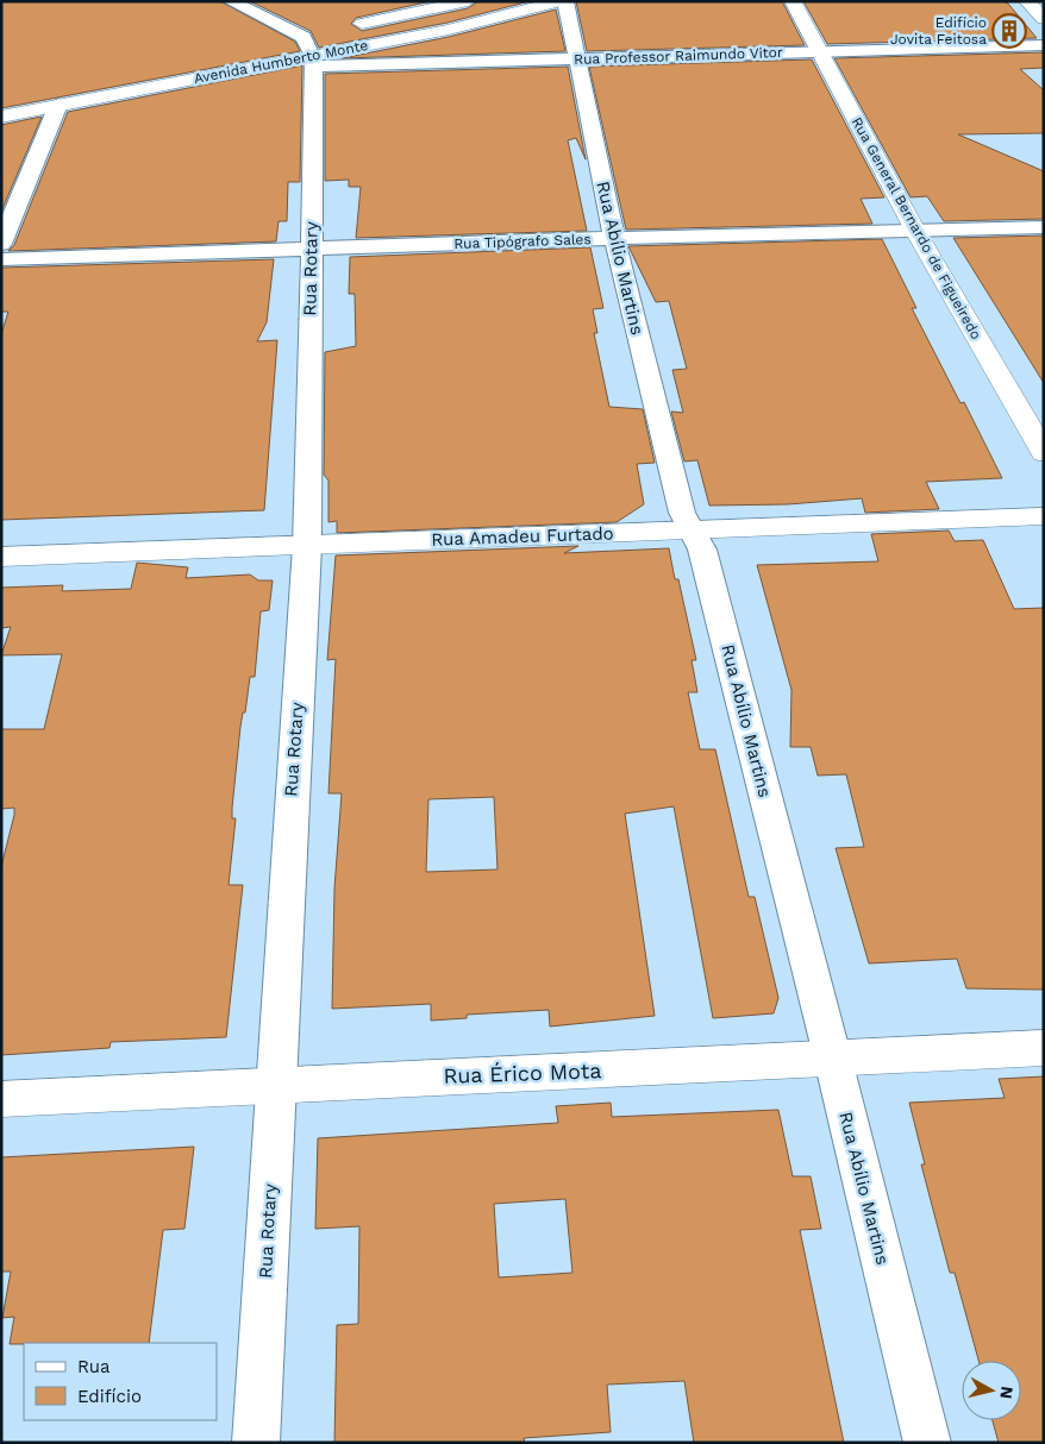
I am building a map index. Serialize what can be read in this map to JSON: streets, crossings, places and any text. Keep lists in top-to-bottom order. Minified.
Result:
{"streets":{"street":["Rua Professor Raimundo Vitor","Avenida Humberto Monte","Rua General Bernardo de Figueiredo","Rua Tipógrafo Sales","Rua Abílio Martins","Rua Rotary","Rua Amadeu Furtado","Rua Érico Mota"]},"crossings":[["Rua Professor Raimundo Vitor","Avenida Humberto Monte"],["Rua Professor Raimundo Vitor","Rua General Bernardo de Figueiredo"],["Rua Professor Raimundo Vitor","Rua Abílio Martins"],["Rua Professor Raimundo Vitor","Rua Rotary"],["Avenida Humberto Monte","Rua Rotary"],["Rua General Bernardo de Figueiredo","Rua Tipógrafo Sales"],["Rua Tipógrafo Sales","Rua Abílio Martins"],["Rua Tipógrafo Sales","Rua Rotary"],["Rua Abílio Martins","Rua Amadeu Furtado"],["Rua Abílio Martins","Rua Érico Mota"],["Rua Rotary","Rua Amadeu Furtado"],["Rua Rotary","Rua Érico Mota"]],"places":{"building":["Edifício Jovita Feitosa"]},"legend":["Rua","Edifício"],"north":"right"}
